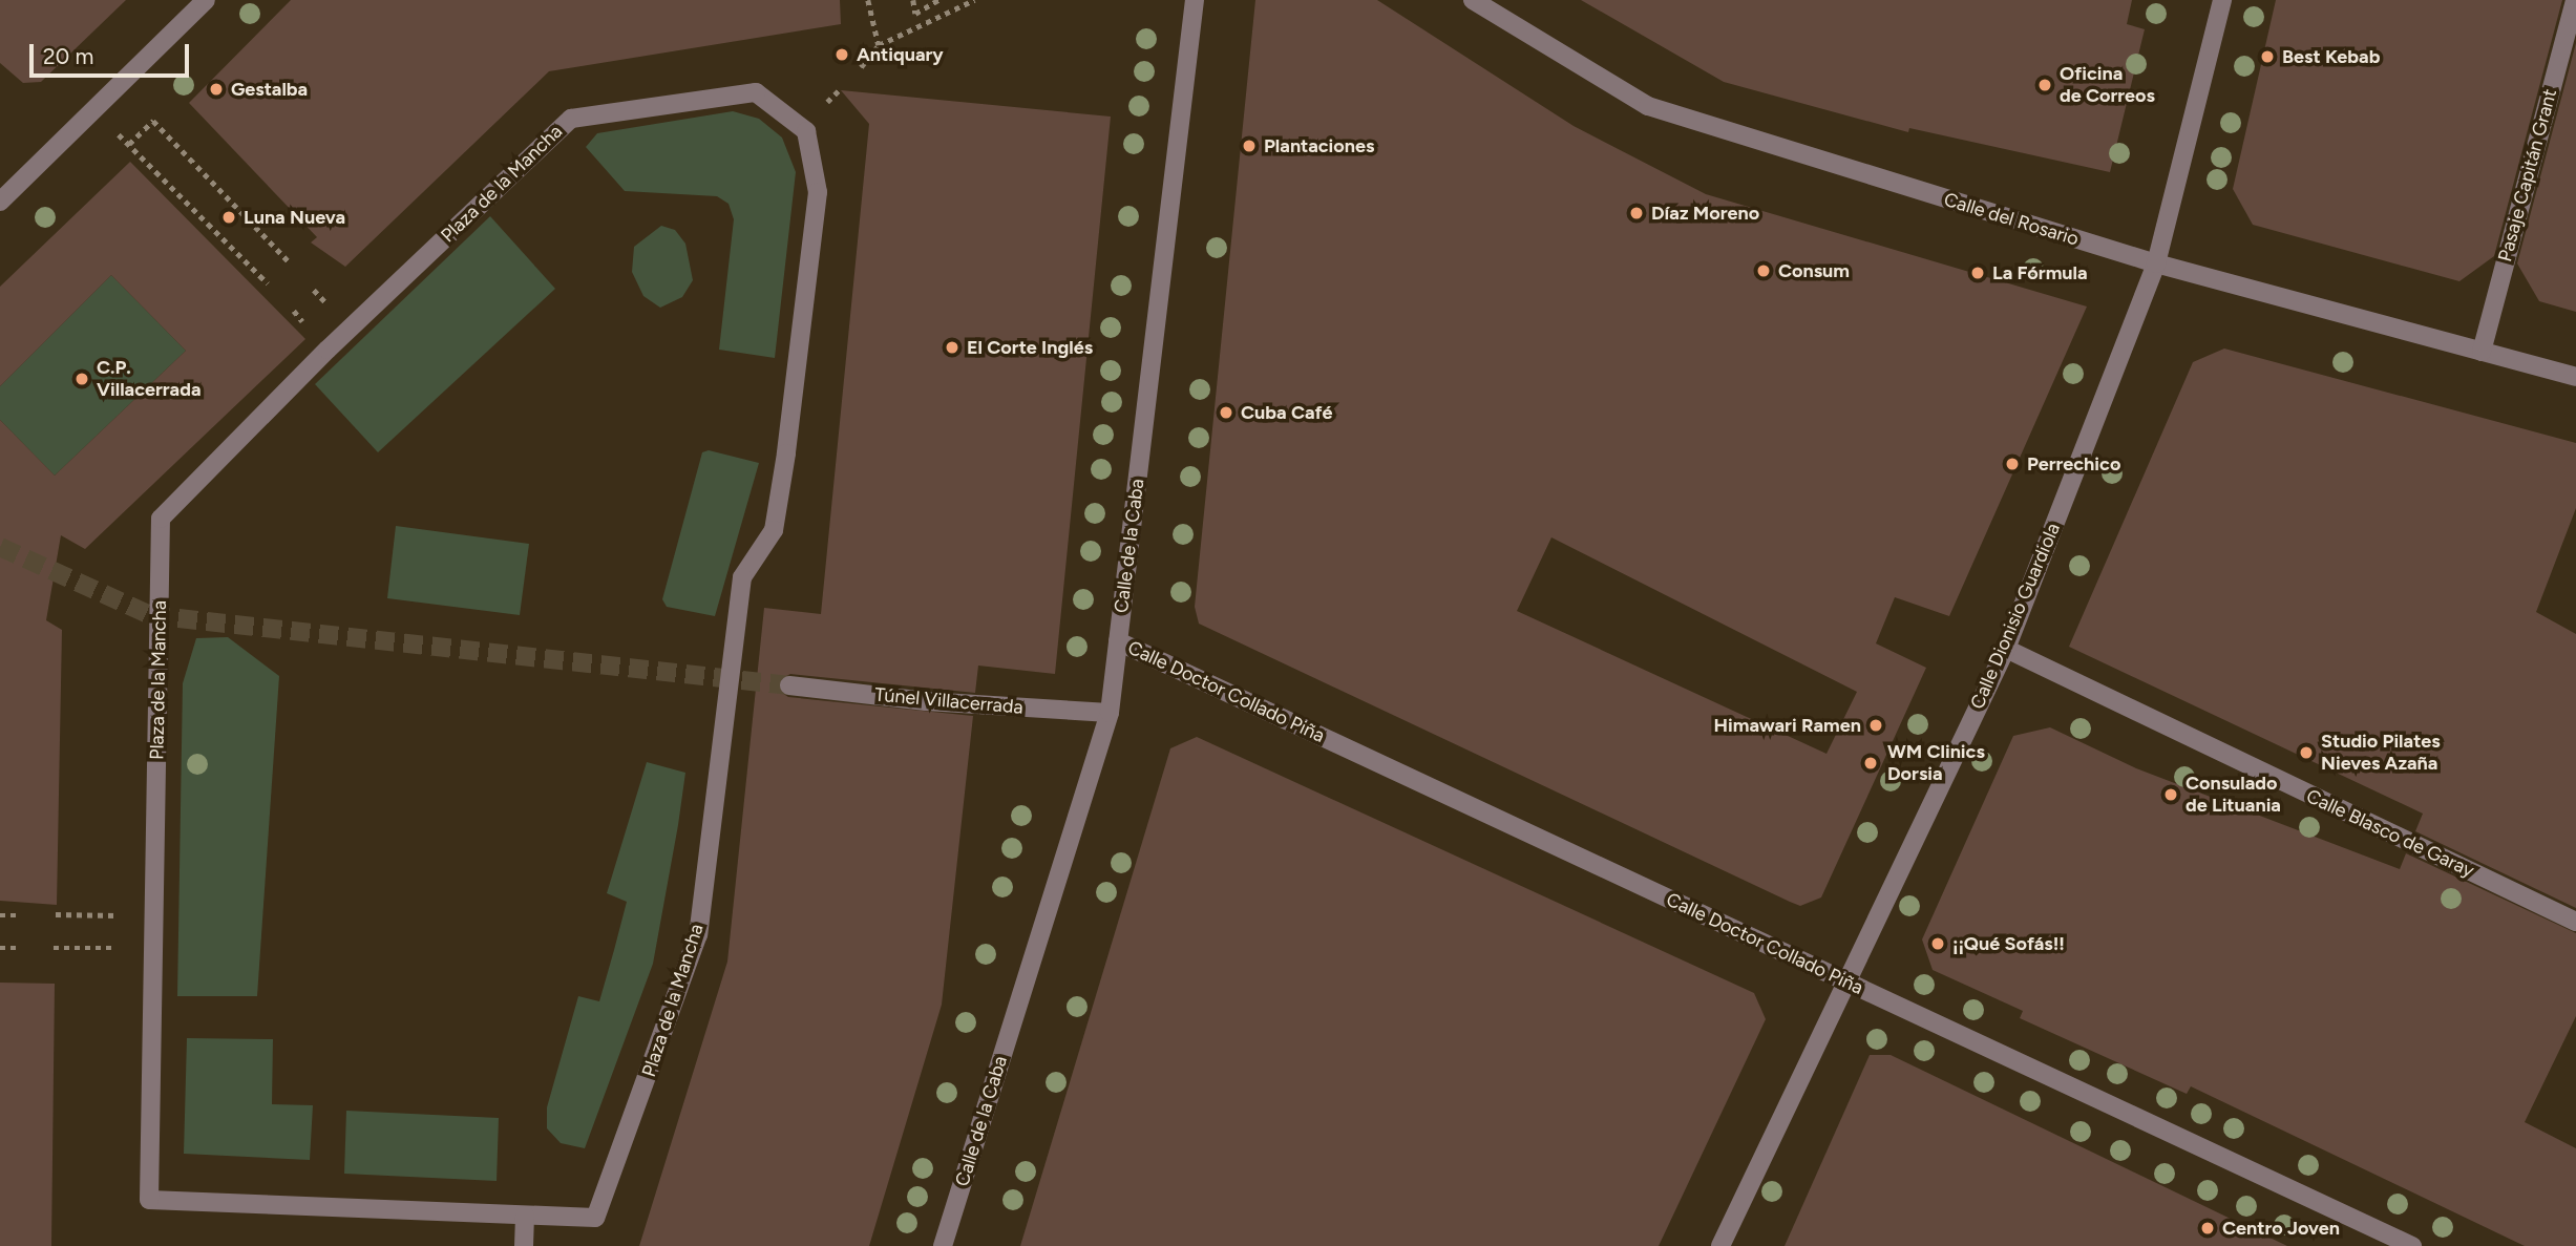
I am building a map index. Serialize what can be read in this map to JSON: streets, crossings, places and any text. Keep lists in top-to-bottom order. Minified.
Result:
{"streets":{"street":["Pasaje Capitán Grant","Plaza de la Mancha","Calle del Rosario","Calle de la Caba","Calle Dionisio Guardiola","Calle Doctor Collado Piña","Túnel Villacerrada","Calle Blasco de Garay"]},"crossings":[["Pasaje Capitán Grant","Calle del Rosario"],["Calle del Rosario","Calle Dionisio Guardiola"],["Calle de la Caba","Calle Doctor Collado Piña"],["Calle de la Caba","Túnel Villacerrada"],["Calle Dionisio Guardiola","Calle Doctor Collado Piña"],["Calle Dionisio Guardiola","Calle Blasco de Garay"]],"places":["Antiquary","Best Kebab","Oficina de Correos","Gestalba","Plantaciones","Díaz Moreno","Luna Nueva","Consum","La Fórmula","El Corte Inglés","C.P. Villacerrada","Cuba Café","Perrechico","Himawari Ramen","Studio Pilates Nieves Azaña","WM Clinics Dorsia","Consulado de Lituania","¡¡Qué Sofás!!","Centro Joven"],"scale_bar":"20 m"}
